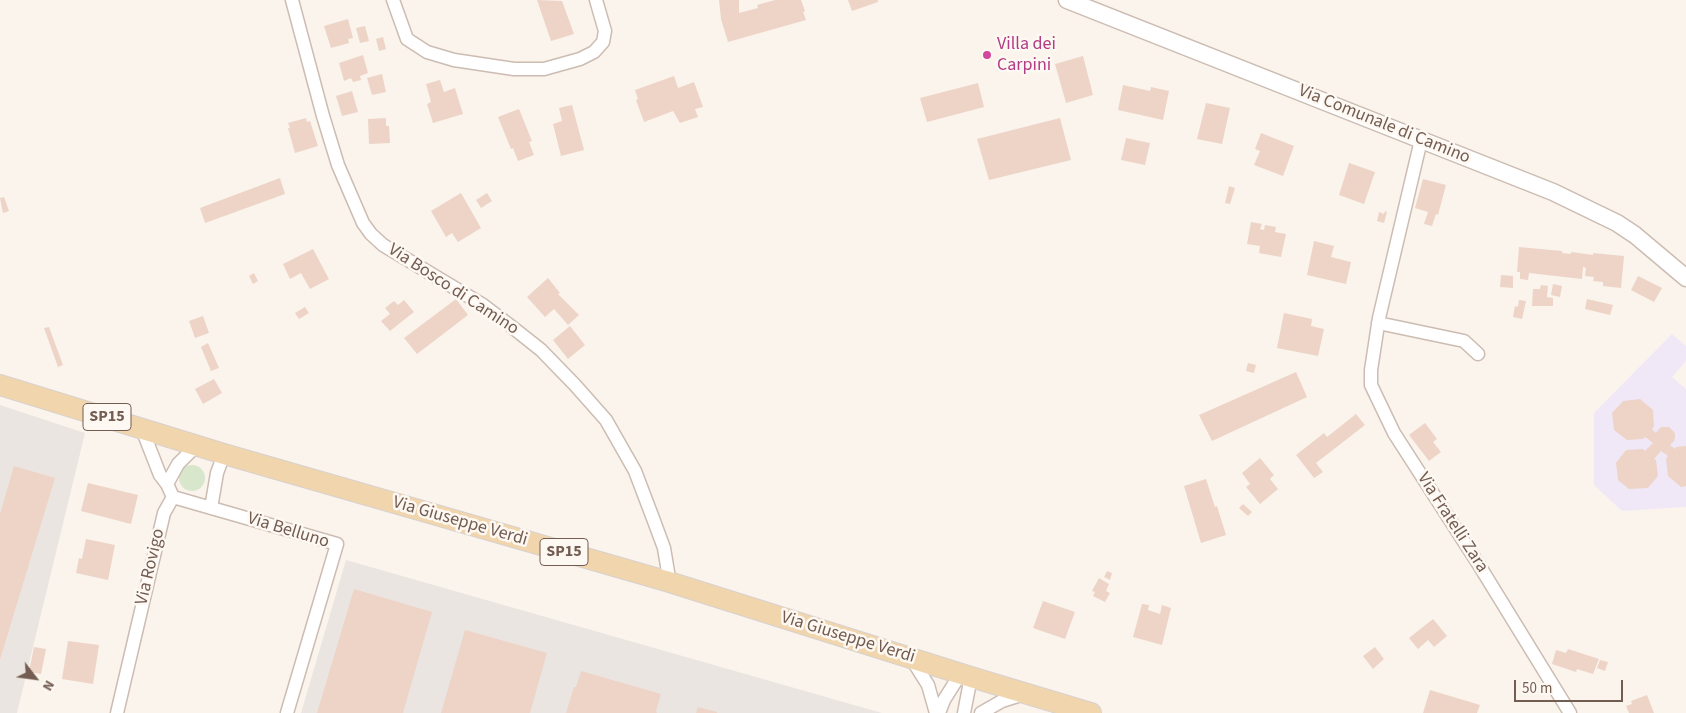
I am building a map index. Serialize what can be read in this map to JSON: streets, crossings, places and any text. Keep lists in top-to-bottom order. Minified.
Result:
{"streets":{"main road":["SP15","Via Giuseppe Verdi"],"street":["Via Comunale di Camino","Via Bosco di Camino","Via Fratelli Zara","Via Belluno","Via Rovigo"]},"crossings":[["Via Comunale di Camino","Via Fratelli Zara"],["Via Bosco di Camino","Via Giuseppe Verdi"]],"places":["Villa dei Carpini"],"scale_bar":"50 m","north":"bottom right"}
